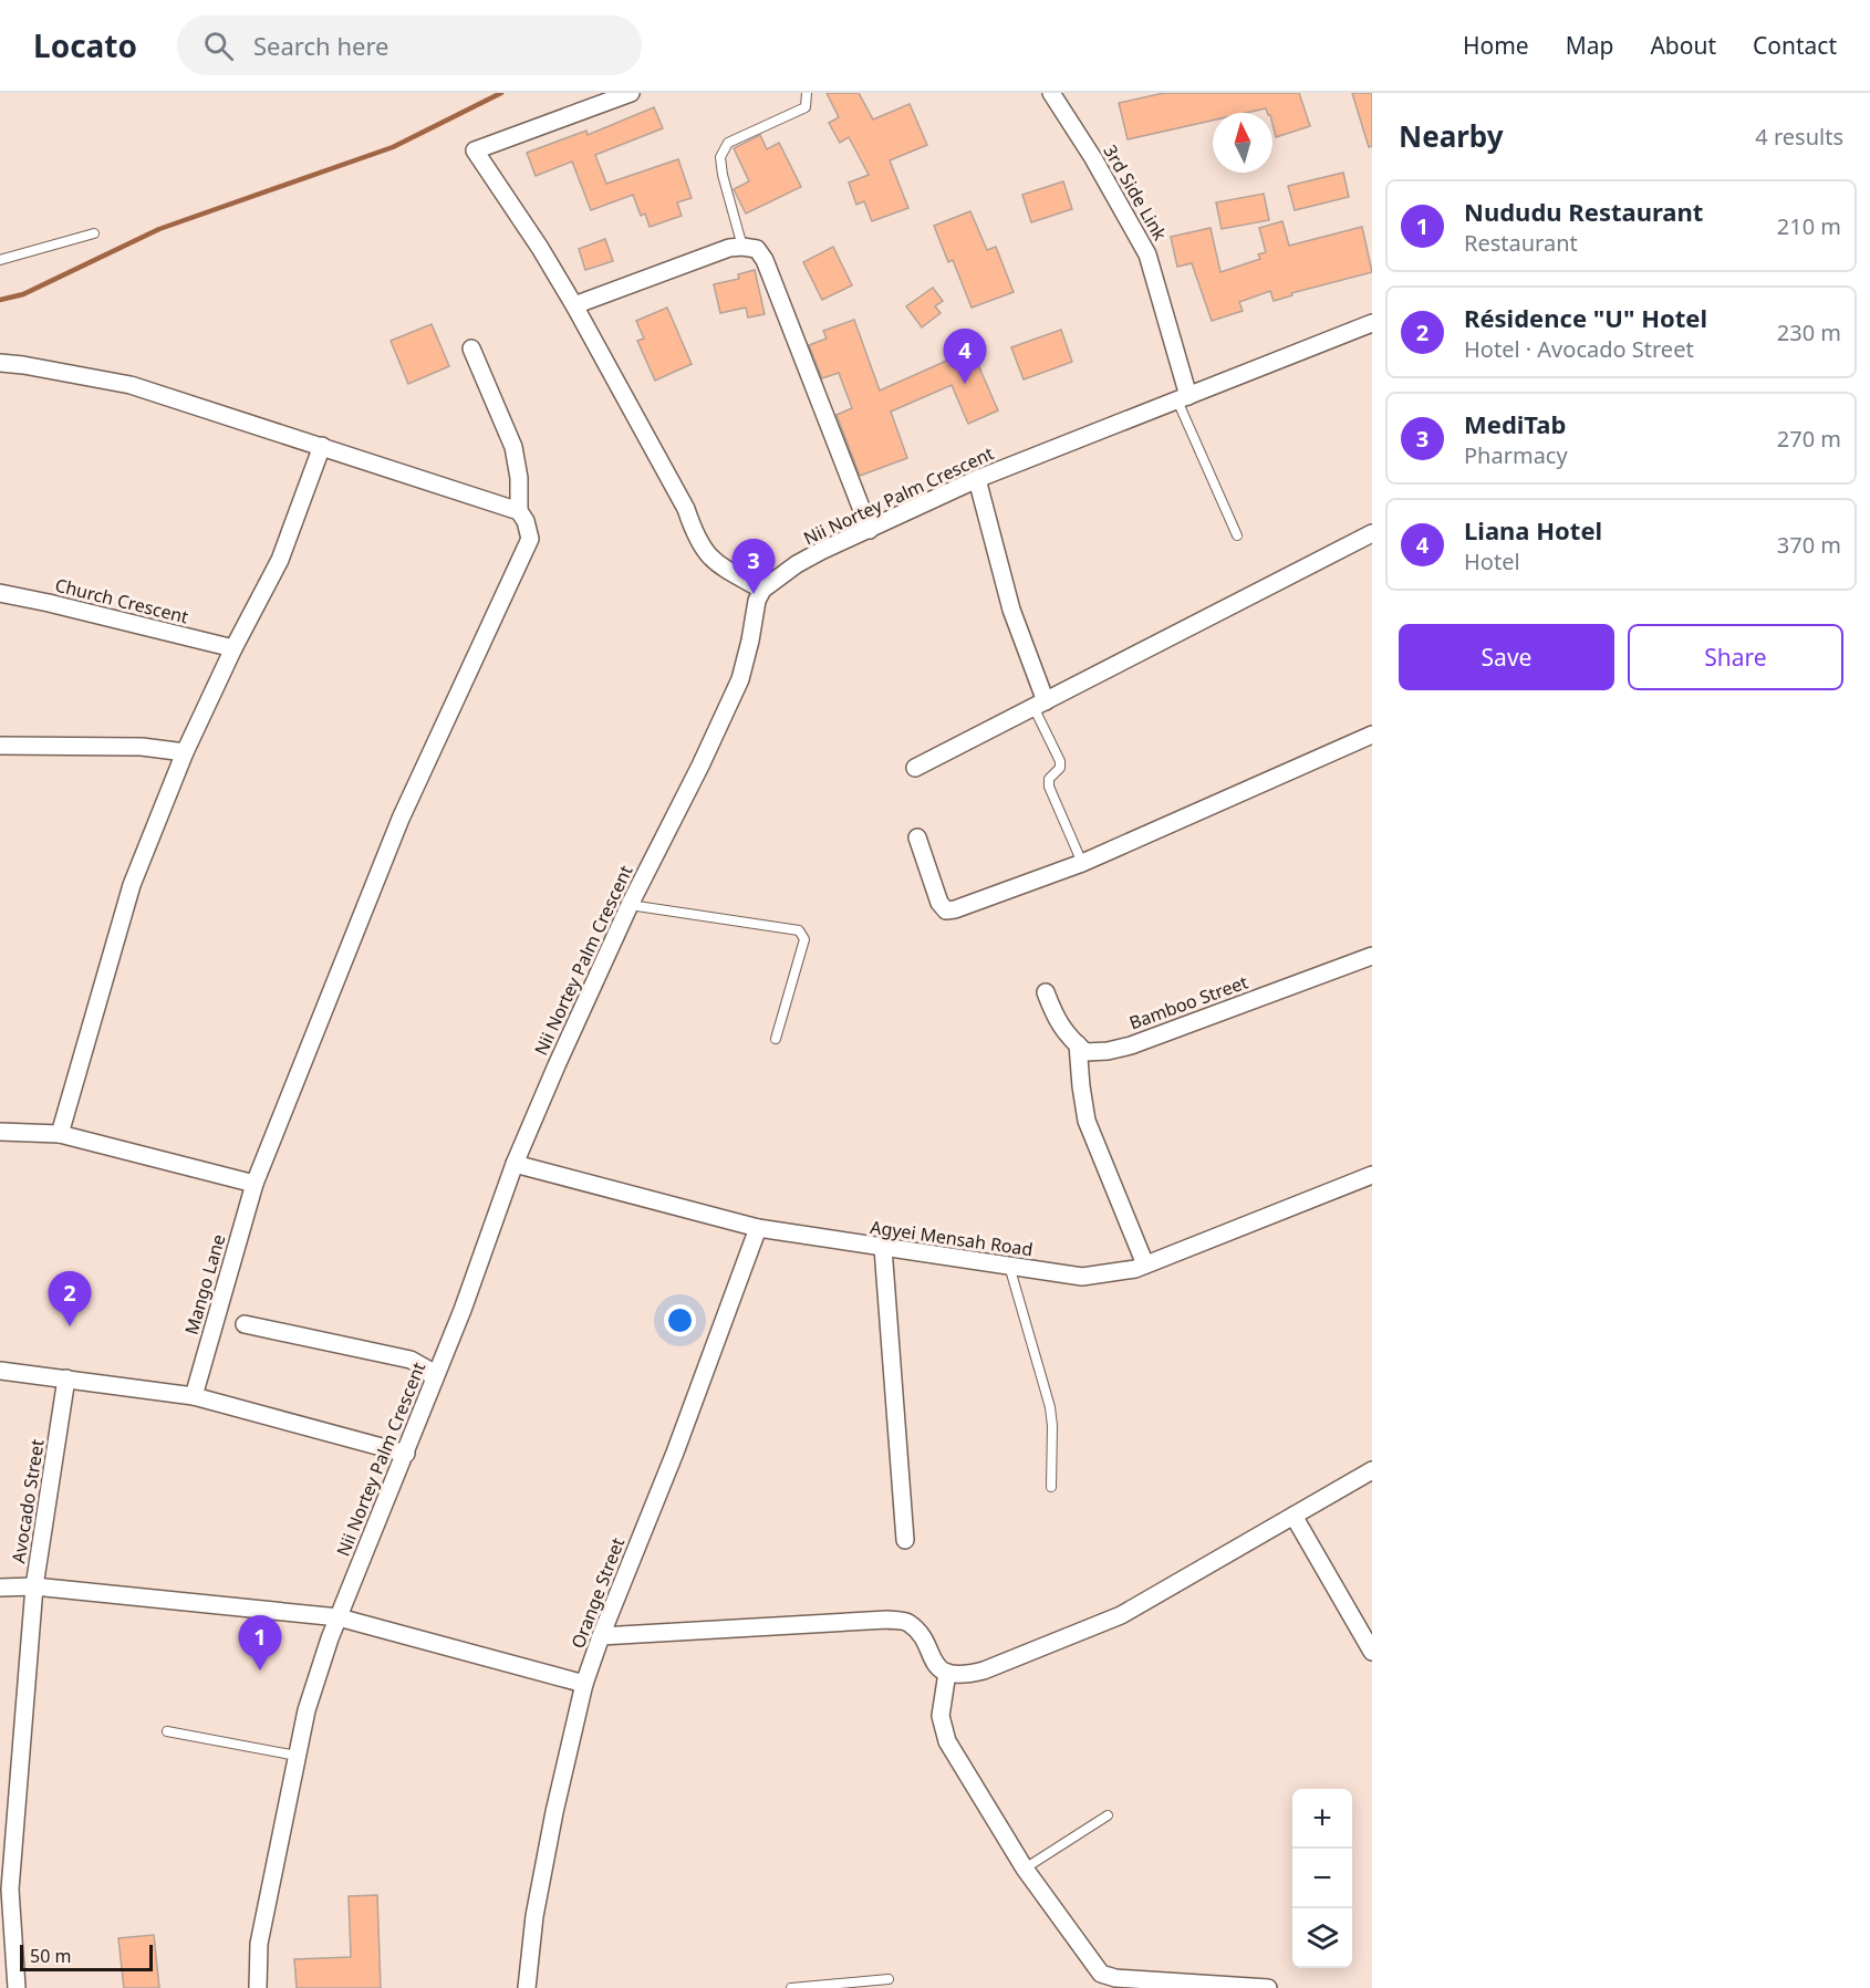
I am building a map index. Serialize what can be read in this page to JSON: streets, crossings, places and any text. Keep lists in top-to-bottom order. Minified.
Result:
{"streets":{"street":["3rd Side Link","Nii Nortey Palm Crescent","Church Crescent","Bamboo Street","Agyei Mensah Road","Mango Lane","Avocado Street","Orange Street"]},"crossings":[["3rd Side Link","Nii Nortey Palm Crescent"],["Nii Nortey Palm Crescent","Agyei Mensah Road"],["Agyei Mensah Road","Orange Street"]],"scale_bar":"50 m","north":"top","page":{"header":"Locato","search":"Search here","nav":["Home","Map","About","Contact"],"heading":["Nearby","4 results"],"list":[{"mark":"1","name":"Nududu Restaurant","note":"Restaurant","value":"210 m"},{"mark":"2","name":"Résidence \"U\" Hotel","note":"Hotel · Avocado Street","value":"230 m"},{"mark":"3","name":"MediTab","note":"Pharmacy","value":"270 m"},{"mark":"4","name":"Liana Hotel","note":"Hotel","value":"370 m"}],"pins":["4","3","2","1"],"buttons":["Save","Share"],"map_buttons":["+","−"],"scale":"50 m"}}
